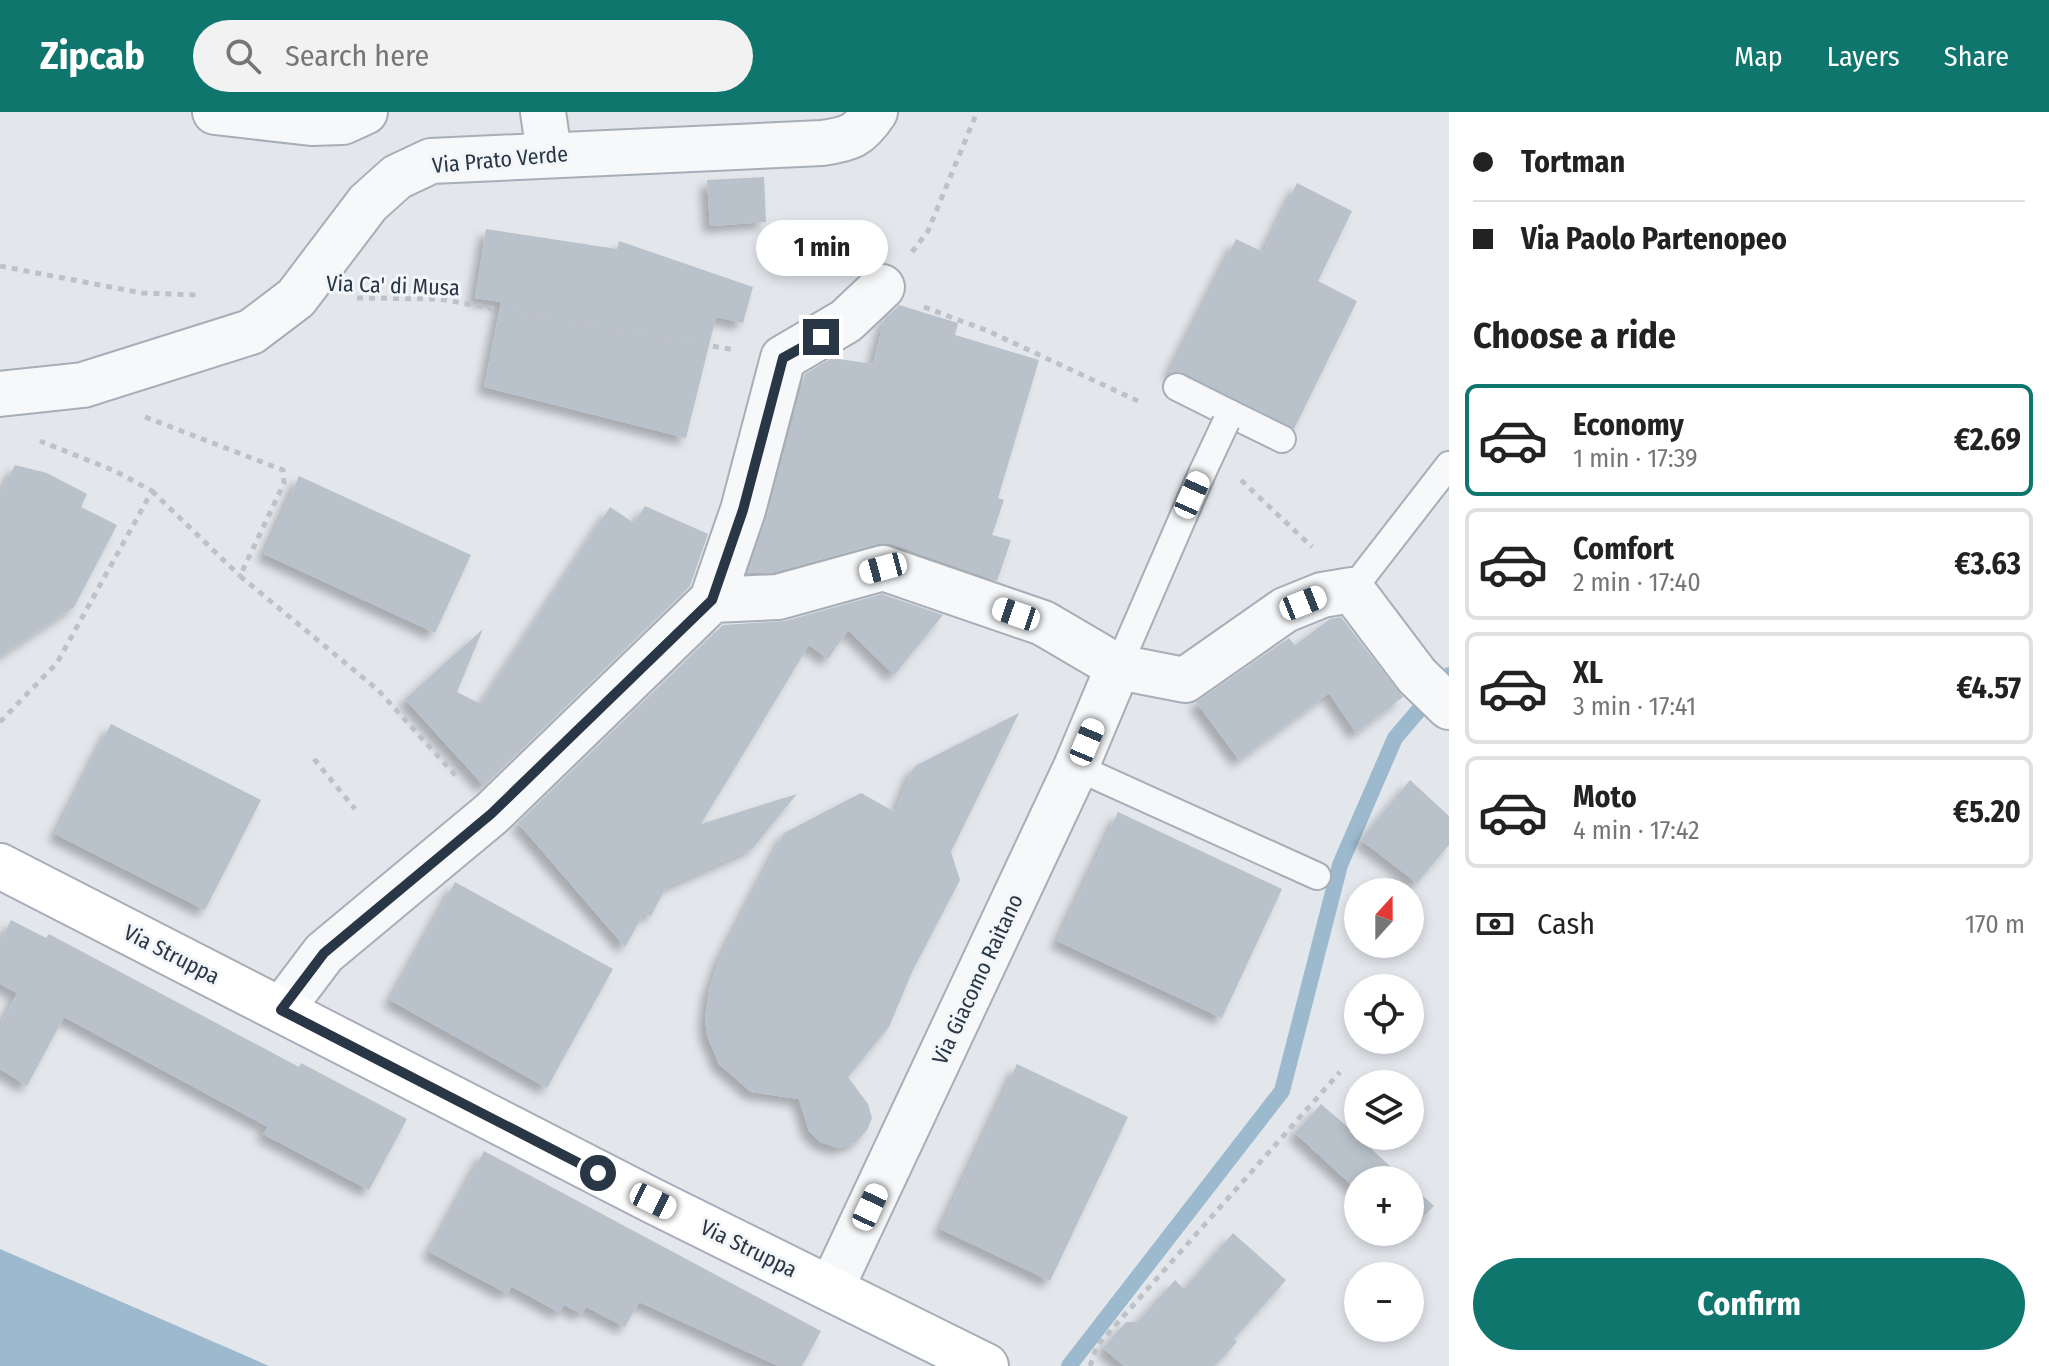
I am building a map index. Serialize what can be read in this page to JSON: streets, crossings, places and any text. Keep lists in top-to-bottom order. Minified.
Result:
{"streets":{"street":["Via Prato Verde","Via Struppa","Via Giacomo Raitano"],"path":["Via Ca' di Musa"]},"crossings":[["Via Prato Verde","Via Ca' di Musa"],["Via Struppa","Via Giacomo Raitano"]],"north":"top","page":{"header":"Zipcab","search":"Search here","nav":["Map","Layers","Share"],"banner":["Tortman","Via Paolo Partenopeo"],"bubble":"1 min","heading":"Choose a ride","list":[{"name":"Economy","note":"1 min · 17:39","value":"€2.69"},{"name":"Comfort","note":"2 min · 17:40","value":"€3.63"},{"name":"XL","note":"3 min · 17:41","value":"€4.57"},{"name":"Moto","note":"4 min · 17:42","value":"€5.20"}],"map_buttons":["+","−"],"pay":["Cash","170 m"],"buttons":"Confirm"}}
